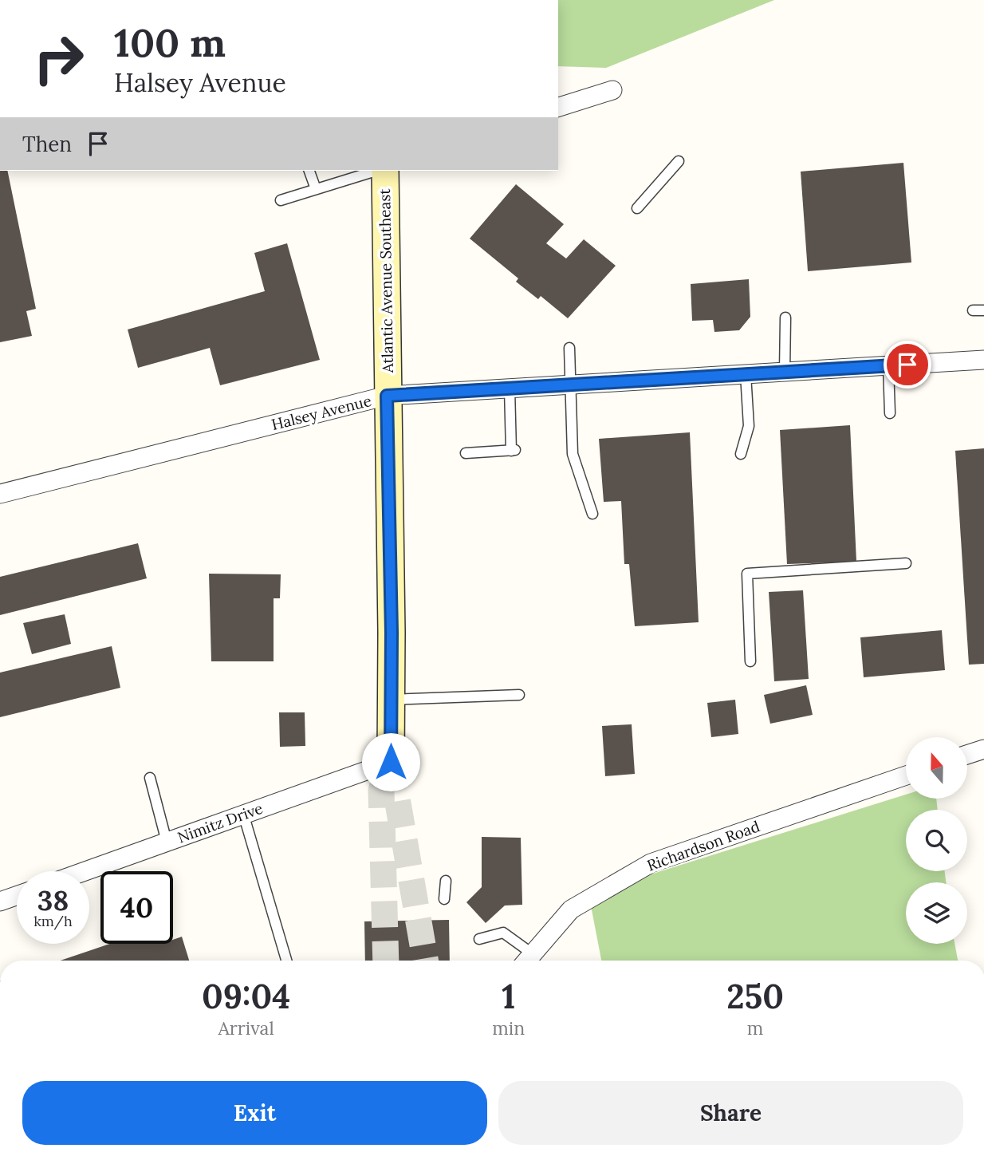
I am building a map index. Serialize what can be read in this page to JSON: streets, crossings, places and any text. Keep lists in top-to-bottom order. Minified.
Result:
{"streets":{"street":["Atlantic Avenue Southeast","Halsey Avenue","Nimitz Drive","Richardson Road"]},"crossings":[["Atlantic Avenue Southeast","Halsey Avenue"],["Atlantic Avenue Southeast","Nimitz Drive"]],"north":"top","page":{"turn":["100 m","Halsey Avenue"],"then":"Then","speed":"38 km/h","limit":"40","eta":["09:04","Arrival","1","min","250","m"],"buttons":["Exit","Share"]}}
